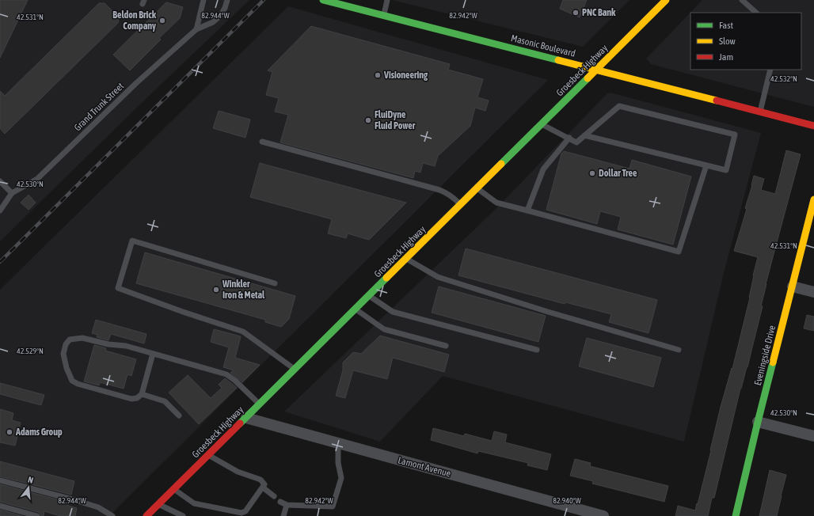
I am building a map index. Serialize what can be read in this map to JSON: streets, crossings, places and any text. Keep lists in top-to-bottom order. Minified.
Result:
{"streets":{"street":["Masonic Boulevard","Groesbeck Highway","Eveningside Drive","Lamont Avenue"],"lane":["Grand Trunk Street"]},"crossings":[["Masonic Boulevard","Groesbeck Highway"],["Groesbeck Highway","Lamont Avenue"]],"places":["PNC Bank","Beldon Brick Company","Visioneering","FluiDyne Fluid Power","Dollar Tree","Winkler Iron & Metal","Adams Group"],"legend":["Fast","Slow","Jam"],"north":"top","coordinates":["82.944°W","82.942°W","42.531°N","42.532°N","42.530°N","42.529°N","82.940°W"]}
